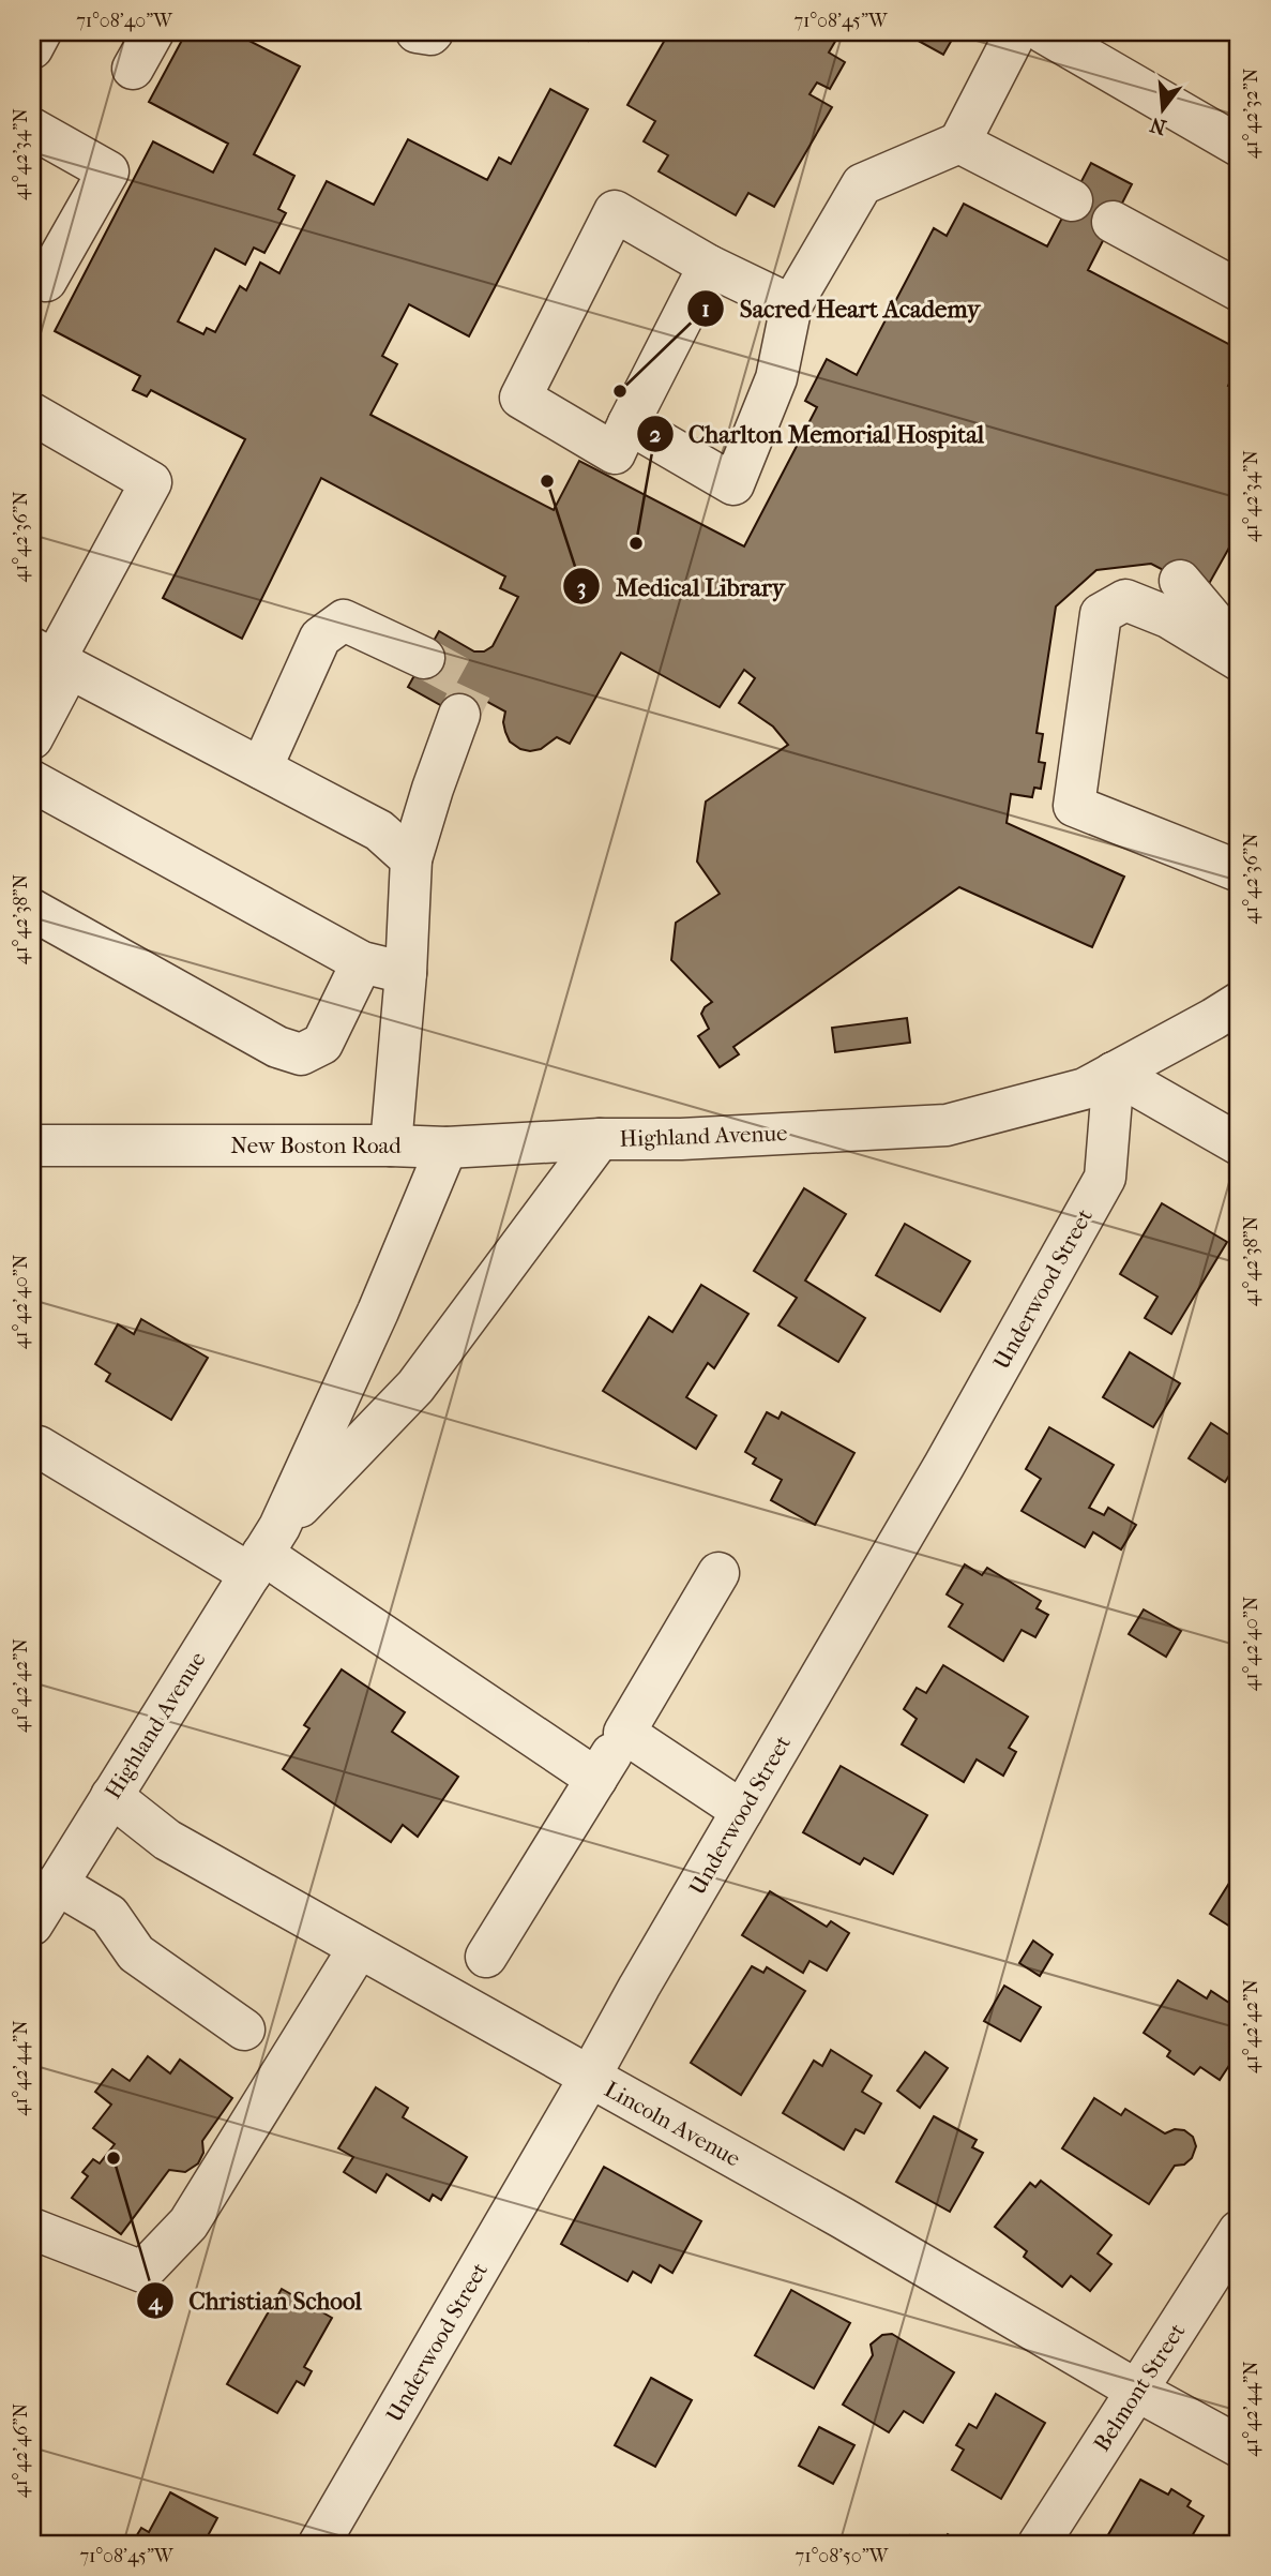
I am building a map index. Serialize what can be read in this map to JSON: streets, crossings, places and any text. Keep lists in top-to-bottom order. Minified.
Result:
{"streets":{"street":["Highland Avenue","New Boston Road","Underwood Street","Lincoln Avenue","Belmont Street"]},"crossings":[["Highland Avenue","New Boston Road"],["Highland Avenue","Underwood Street"],["Highland Avenue","Lincoln Avenue"],["Underwood Street","Lincoln Avenue"],["Lincoln Avenue","Belmont Street"]],"places":["Sacred Heart Academy","Medical Library","Charlton Memorial Hospital","Christian School"],"north":"bottom","coordinates":["71°08'40\"W","71°08'45\"W","41°42'32\"N","41°42'34\"N","41°42'36\"N","41°42'38\"N","41°42'40\"N","41°42'42\"N","41°42'44\"N","41°42'46\"N","71°08'50\"W"]}
